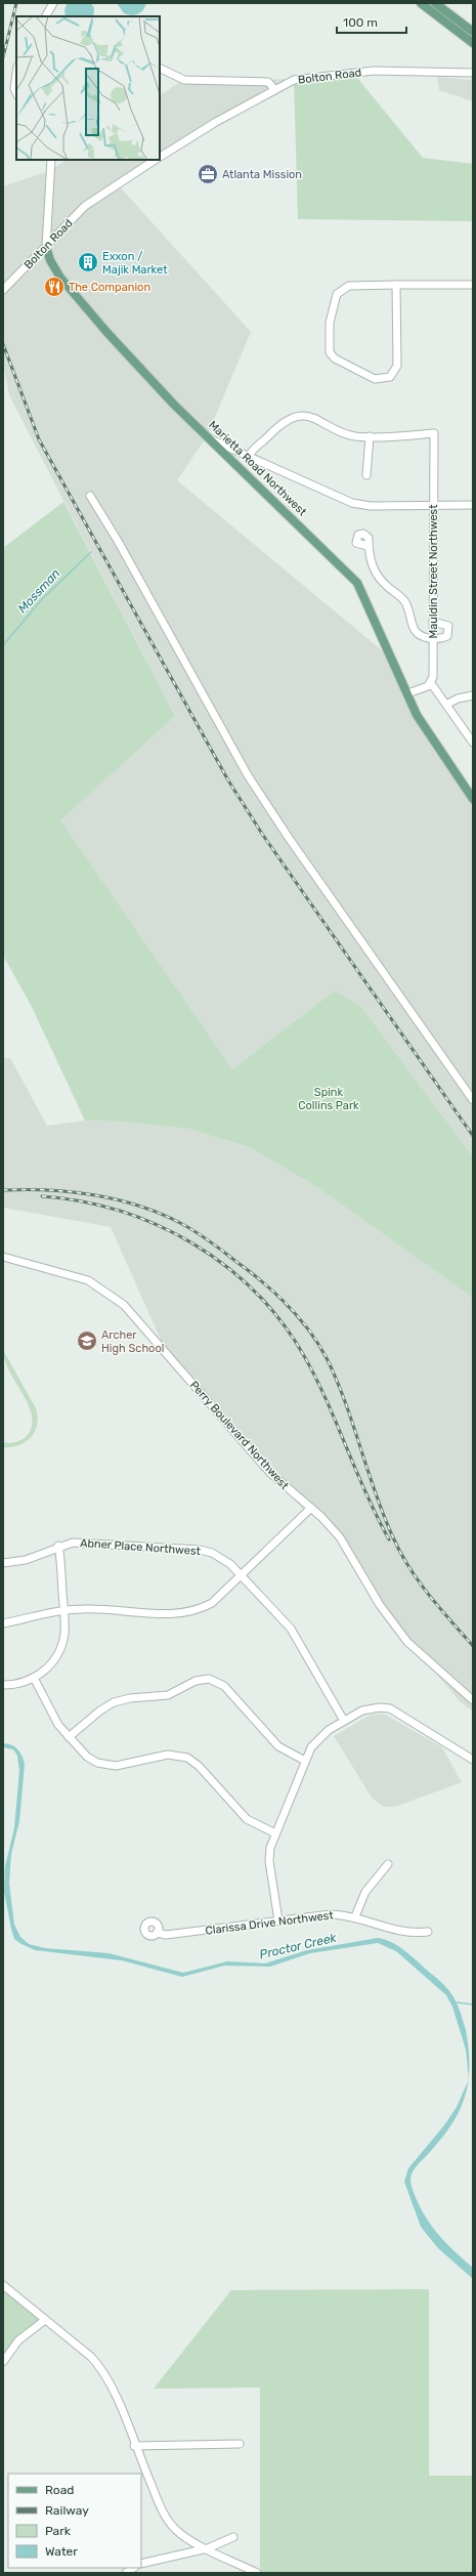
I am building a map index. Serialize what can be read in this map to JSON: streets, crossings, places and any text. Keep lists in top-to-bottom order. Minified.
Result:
{"streets":{"main road":["Marietta Road Northwest"],"street":["Bolton Road","Mauldin Street Northwest","Perry Boulevard Northwest","Abner Place Northwest","Clarissa Drive Northwest"]},"crossings":[["Bolton Road","Marietta Road Northwest"]],"water":["Mossman","Proctor Creek"],"parks":["Spink Collins Park"],"places":{"office":["Atlanta Mission"],"building":["Exxon / Majik Market"],"restaurant":["The Companion"],"school or university":["Archer High School"]},"legend":["Road","Railway","Park","Water"],"scale_bar":"100 m"}
